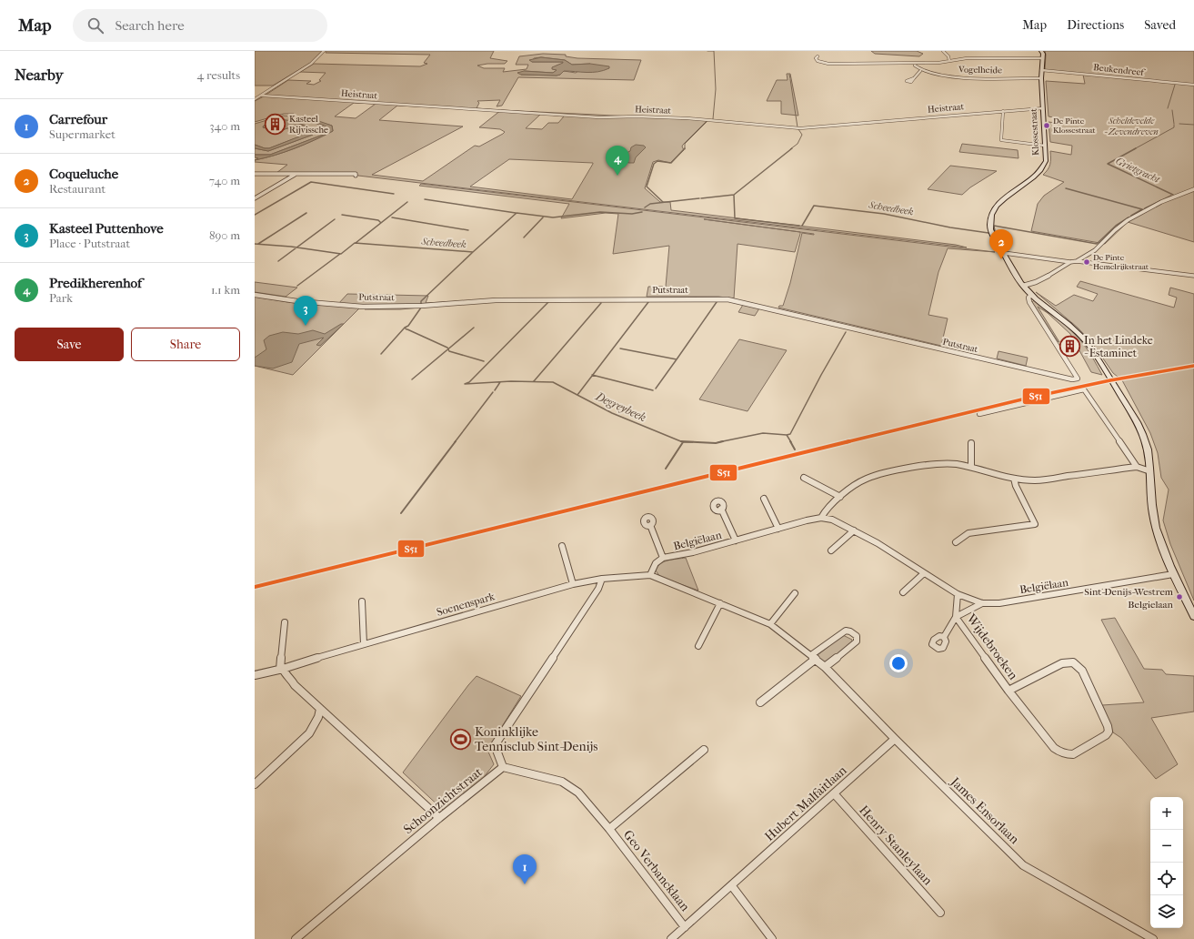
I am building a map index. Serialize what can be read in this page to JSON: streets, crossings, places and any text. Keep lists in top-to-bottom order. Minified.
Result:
{"streets":{"street":["Vogelheide","Beukendreef","Heistraat","Klossestraat","Putstraat","Belgiëlaan","Soenenspark","Wijdebroeken","Schoonzichtstraat","Hubert Malfaitlaan","James Ensorlaan","Henry Stanleylaan","Geo Verbancklaan"]},"crossings":[["Vogelheide","Klossestraat"],["Beukendreef","Klossestraat"],["Heistraat","Klossestraat"],["Belgiëlaan","Wijdebroeken"],["Belgiëlaan","James Ensorlaan"],["Schoonzichtstraat","Geo Verbancklaan"],["Hubert Malfaitlaan","James Ensorlaan"],["Hubert Malfaitlaan","Henry Stanleylaan"],["Hubert Malfaitlaan","Geo Verbancklaan"]],"water":["Grietgracht","Scheedbeek","Degreybeek"],"parks":["Scheldevelde - Zevendreven"],"places":{"building":["Kasteel Rijvissche","In het Lindeke - Estaminet"],"other":["De Pinte Klossestraat","De Pinte Hemelrijkstraat","Sint-Denijs-Westrem Belgielaan"],"sports":["Koninklijke Tennisclub Sint-Denijs"]},"lines":["transit line S51"],"page":{"header":"Map","search":"Search here","nav":["Map","Directions","Saved"],"heading":["Nearby","4 results"],"list":[{"mark":"1","name":"Carrefour","note":"Supermarket","value":"340 m"},{"mark":"2","name":"Coqueluche","note":"Restaurant","value":"740 m"},{"mark":"3","name":"Kasteel Puttenhove","note":"Place · Putstraat","value":"890 m"},{"mark":"4","name":"Predikherenhof","note":"Park","value":"1.1 km"}],"pins":["4","2","3","1"],"buttons":["Save","Share"],"map_buttons":["+","−"]}}
